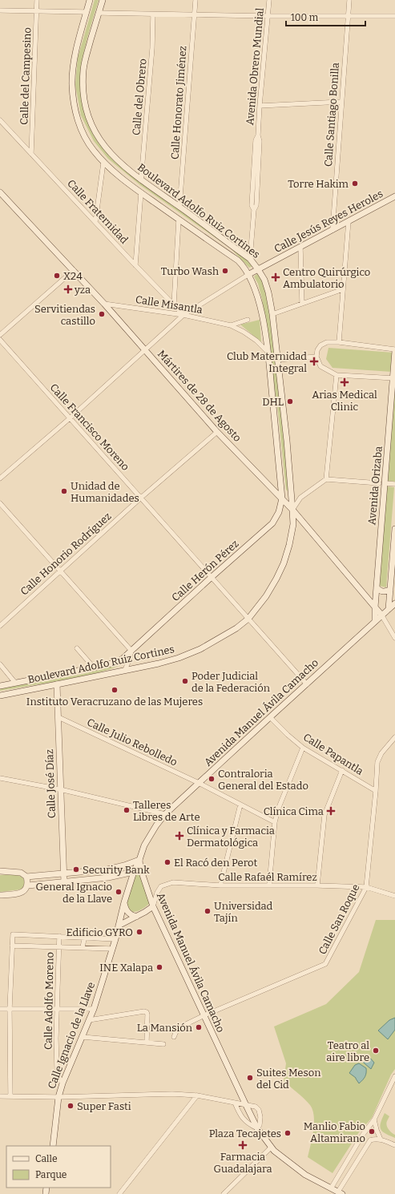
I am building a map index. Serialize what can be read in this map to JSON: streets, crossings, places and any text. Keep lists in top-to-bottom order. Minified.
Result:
{"streets":{"main road":["Boulevard Adolfo Ruiz Cortines","Calle Jesús Reyes Heroles","Mártires de 28 de Agosto","Avenida Orizaba","Calle Herón Pérez","Avenida Manuel Ávila Camacho","Calle José Díaz","Calle Ignacio de la Llave"],"street":["Avenida Obrero Mundial","Calle del Campesino","Calle del Obrero","Calle Honorato Jiménez","Calle Santiago Bonilla","Calle Fraternidad","Calle Misantla","Calle Francisco Moreno","Calle Honorio Rodríguez","Calle Julio Rebolledo","Calle Papantla","Calle Rafaél Ramírez","Calle San Roque","Calle Adolfo Moreno"]},"crossings":[["Avenida Obrero Mundial","Boulevard Adolfo Ruiz Cortines"],["Calle del Campesino","Calle Fraternidad"],["Calle del Obrero","Boulevard Adolfo Ruiz Cortines"],["Calle Honorato Jiménez","Boulevard Adolfo Ruiz Cortines"],["Calle Santiago Bonilla","Calle Jesús Reyes Heroles"],["Boulevard Adolfo Ruiz Cortines","Calle Jesús Reyes Heroles"],["Boulevard Adolfo Ruiz Cortines","Calle Misantla"],["Boulevard Adolfo Ruiz Cortines","Mártires de 28 de Agosto"],["Boulevard Adolfo Ruiz Cortines","Calle Francisco Moreno"],["Boulevard Adolfo Ruiz Cortines","Calle Herón Pérez"],["Boulevard Adolfo Ruiz Cortines","Calle José Díaz"],["Calle Fraternidad","Calle Jesús Reyes Heroles"],["Calle Fraternidad","Calle Misantla"],["Calle Jesús Reyes Heroles","Calle Misantla"],["Calle Jesús Reyes Heroles","Mártires de 28 de Agosto"],["Calle Jesús Reyes Heroles","Calle Francisco Moreno"],["Calle Misantla","Mártires de 28 de Agosto"],["Mártires de 28 de Agosto","Avenida Orizaba"],["Mártires de 28 de Agosto","Calle Honorio Rodríguez"],["Mártires de 28 de Agosto","Calle Herón Pérez"],["Mártires de 28 de Agosto","Avenida Manuel Ávila Camacho"],["Calle Francisco Moreno","Calle Honorio Rodríguez"],["Calle Francisco Moreno","Calle Herón Pérez"],["Calle Francisco Moreno","Avenida Manuel Ávila Camacho"],["Avenida Orizaba","Avenida Manuel Ávila Camacho"],["Avenida Manuel Ávila Camacho","Calle Julio Rebolledo"],["Avenida Manuel Ávila Camacho","Calle Papantla"],["Avenida Manuel Ávila Camacho","Calle Rafaél Ramírez"],["Avenida Manuel Ávila Camacho","Calle San Roque"],["Avenida Manuel Ávila Camacho","Calle Ignacio de la Llave"],["Calle Julio Rebolledo","Calle José Díaz"],["Calle Papantla","Calle San Roque"],["Calle Rafaél Ramírez","Calle San Roque"],["Calle Adolfo Moreno","Calle Ignacio de la Llave"]],"places":{"other":["Torre Hakim","Turbo Wash","X24","Servitiendas castillo","DHL","Unidad de Humanidades","Poder Judicial de la Federación","Instituto Veracruzano de las Mujeres","Contraloria General del Estado","Talleres Libres de Arte","El Racó den Perot","Security Bank","General Ignacio de la Llave","Universidad Tajín","Edificio GYRO","INE Xalapa","La Mansión","Teatro al aire libre","Suites Meson del Cid","Super Fasti","Manlio Fabio Altamirano","Plaza Tecajetes"],"health":["Centro Quirúrgico Ambulatorio","yza","Club Maternidad Integral","Arias Medical Clinic","Clínica Cima","Clínica y Farmacia Dermatológica","Farmacia Guadalajara"]},"legend":["Calle","Parque"],"scale_bar":"100 m"}
